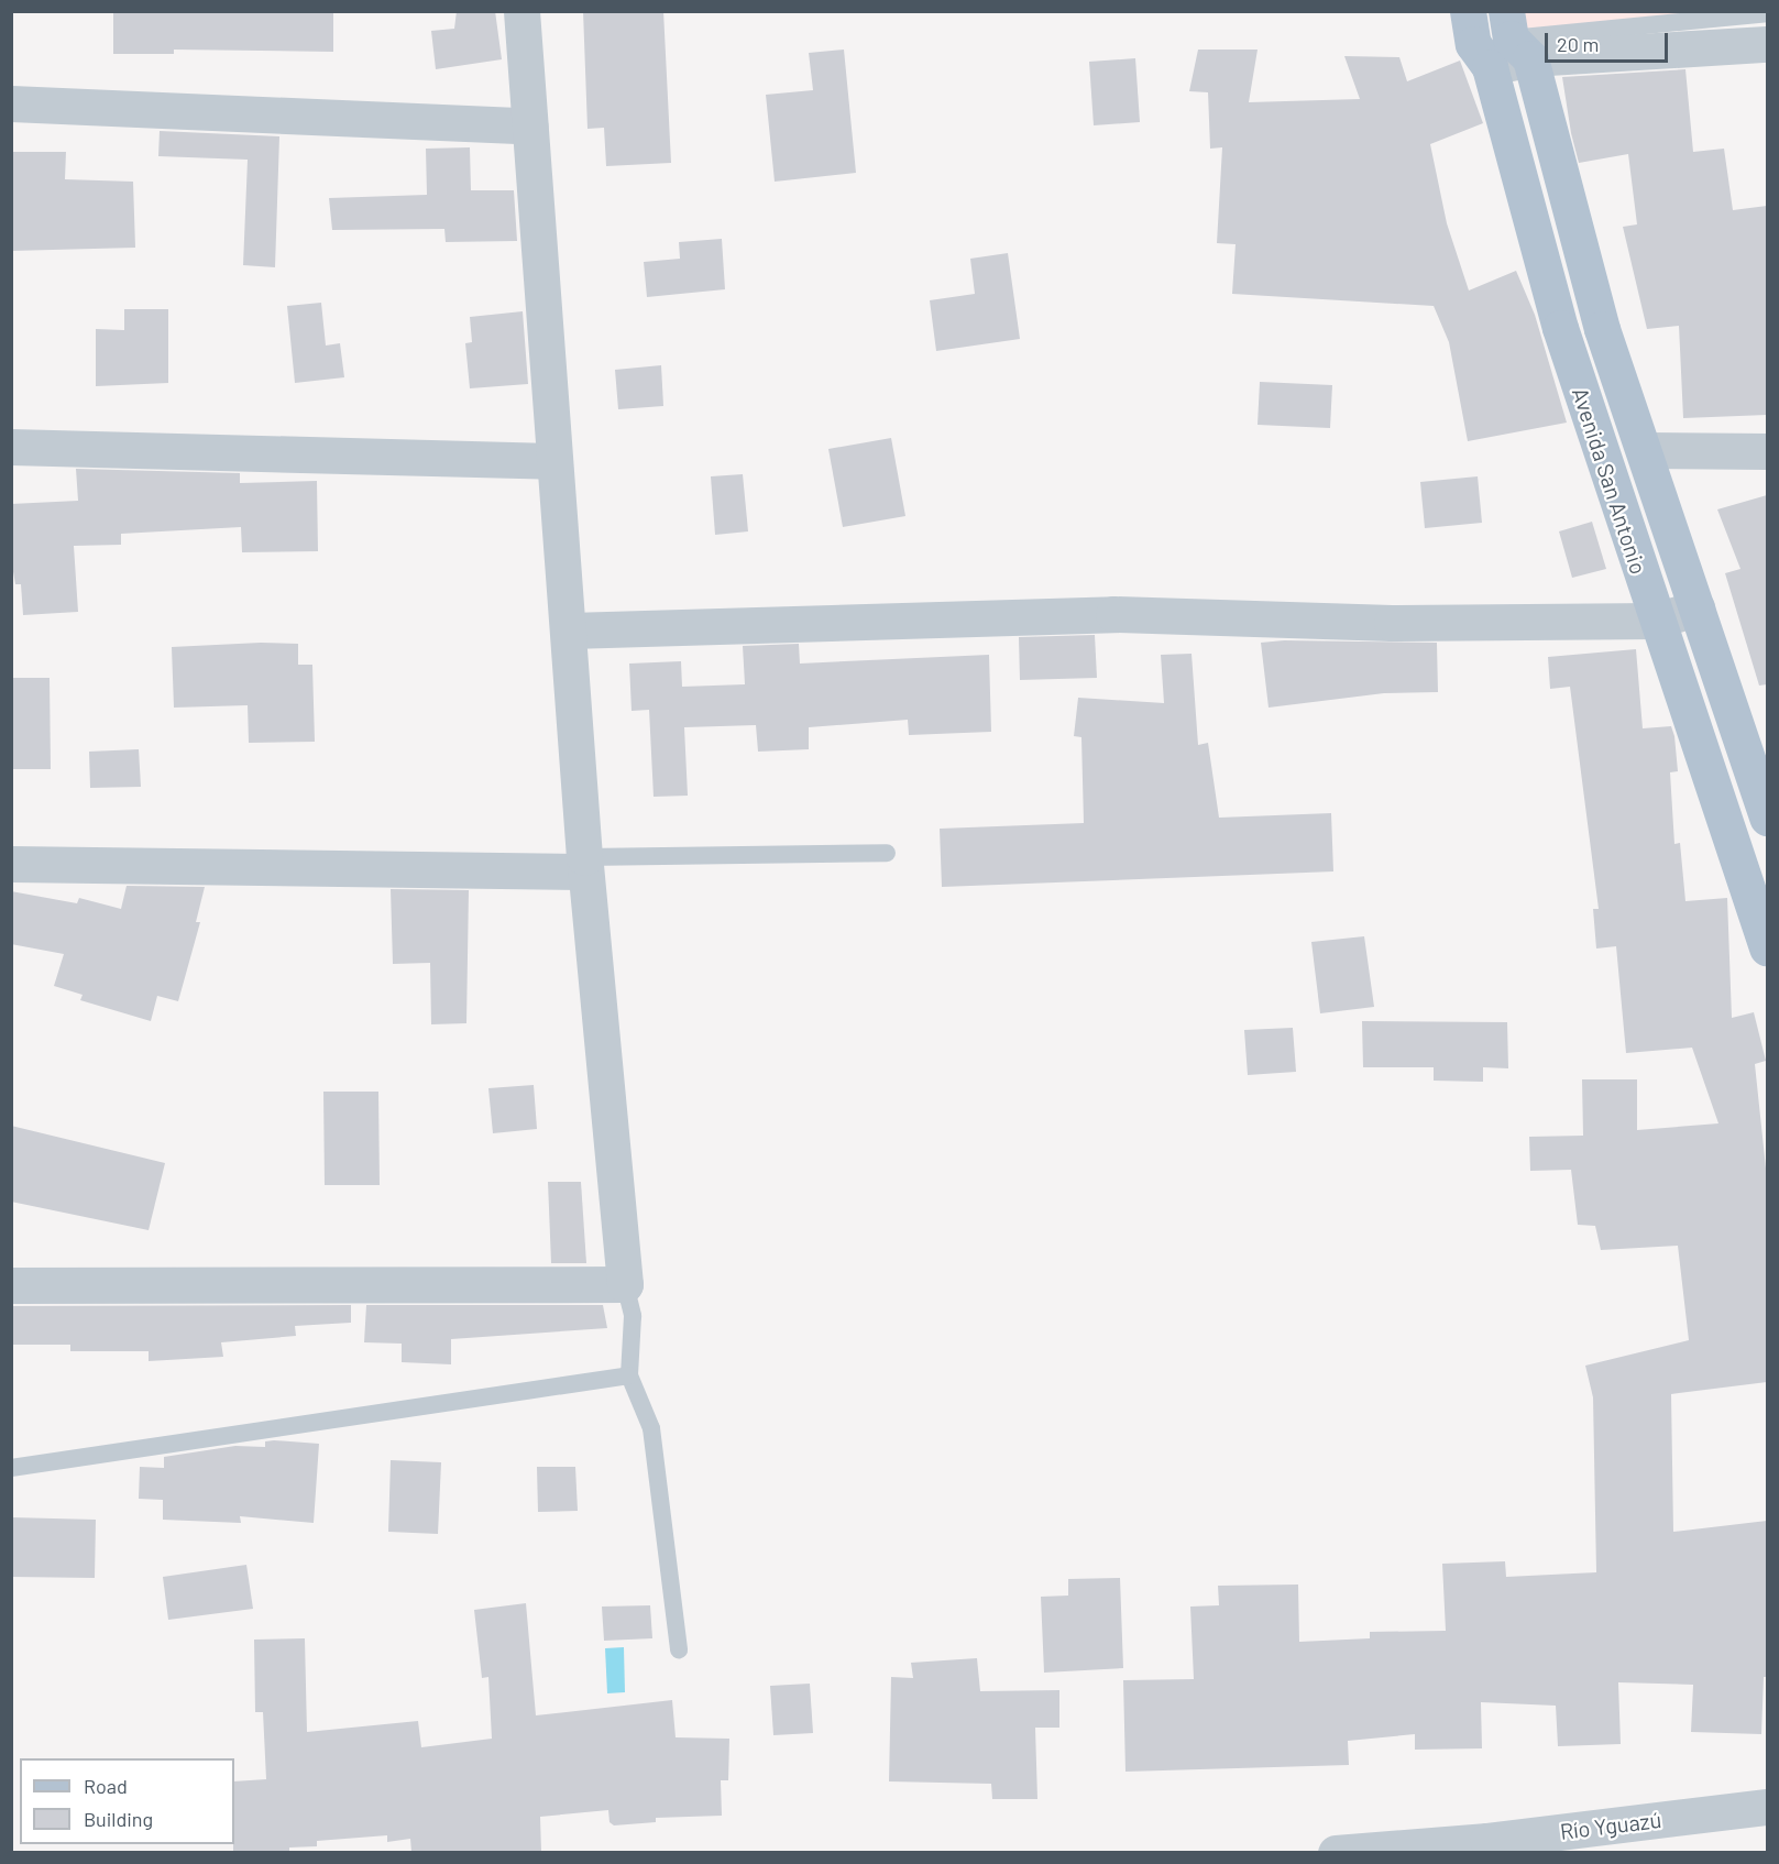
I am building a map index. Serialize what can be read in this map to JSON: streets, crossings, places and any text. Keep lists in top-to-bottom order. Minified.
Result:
{"streets":{"main road":["Avenida San Antonio"],"street":["Río Yguazú"]},"legend":["Road","Building"],"scale_bar":"20 m"}
